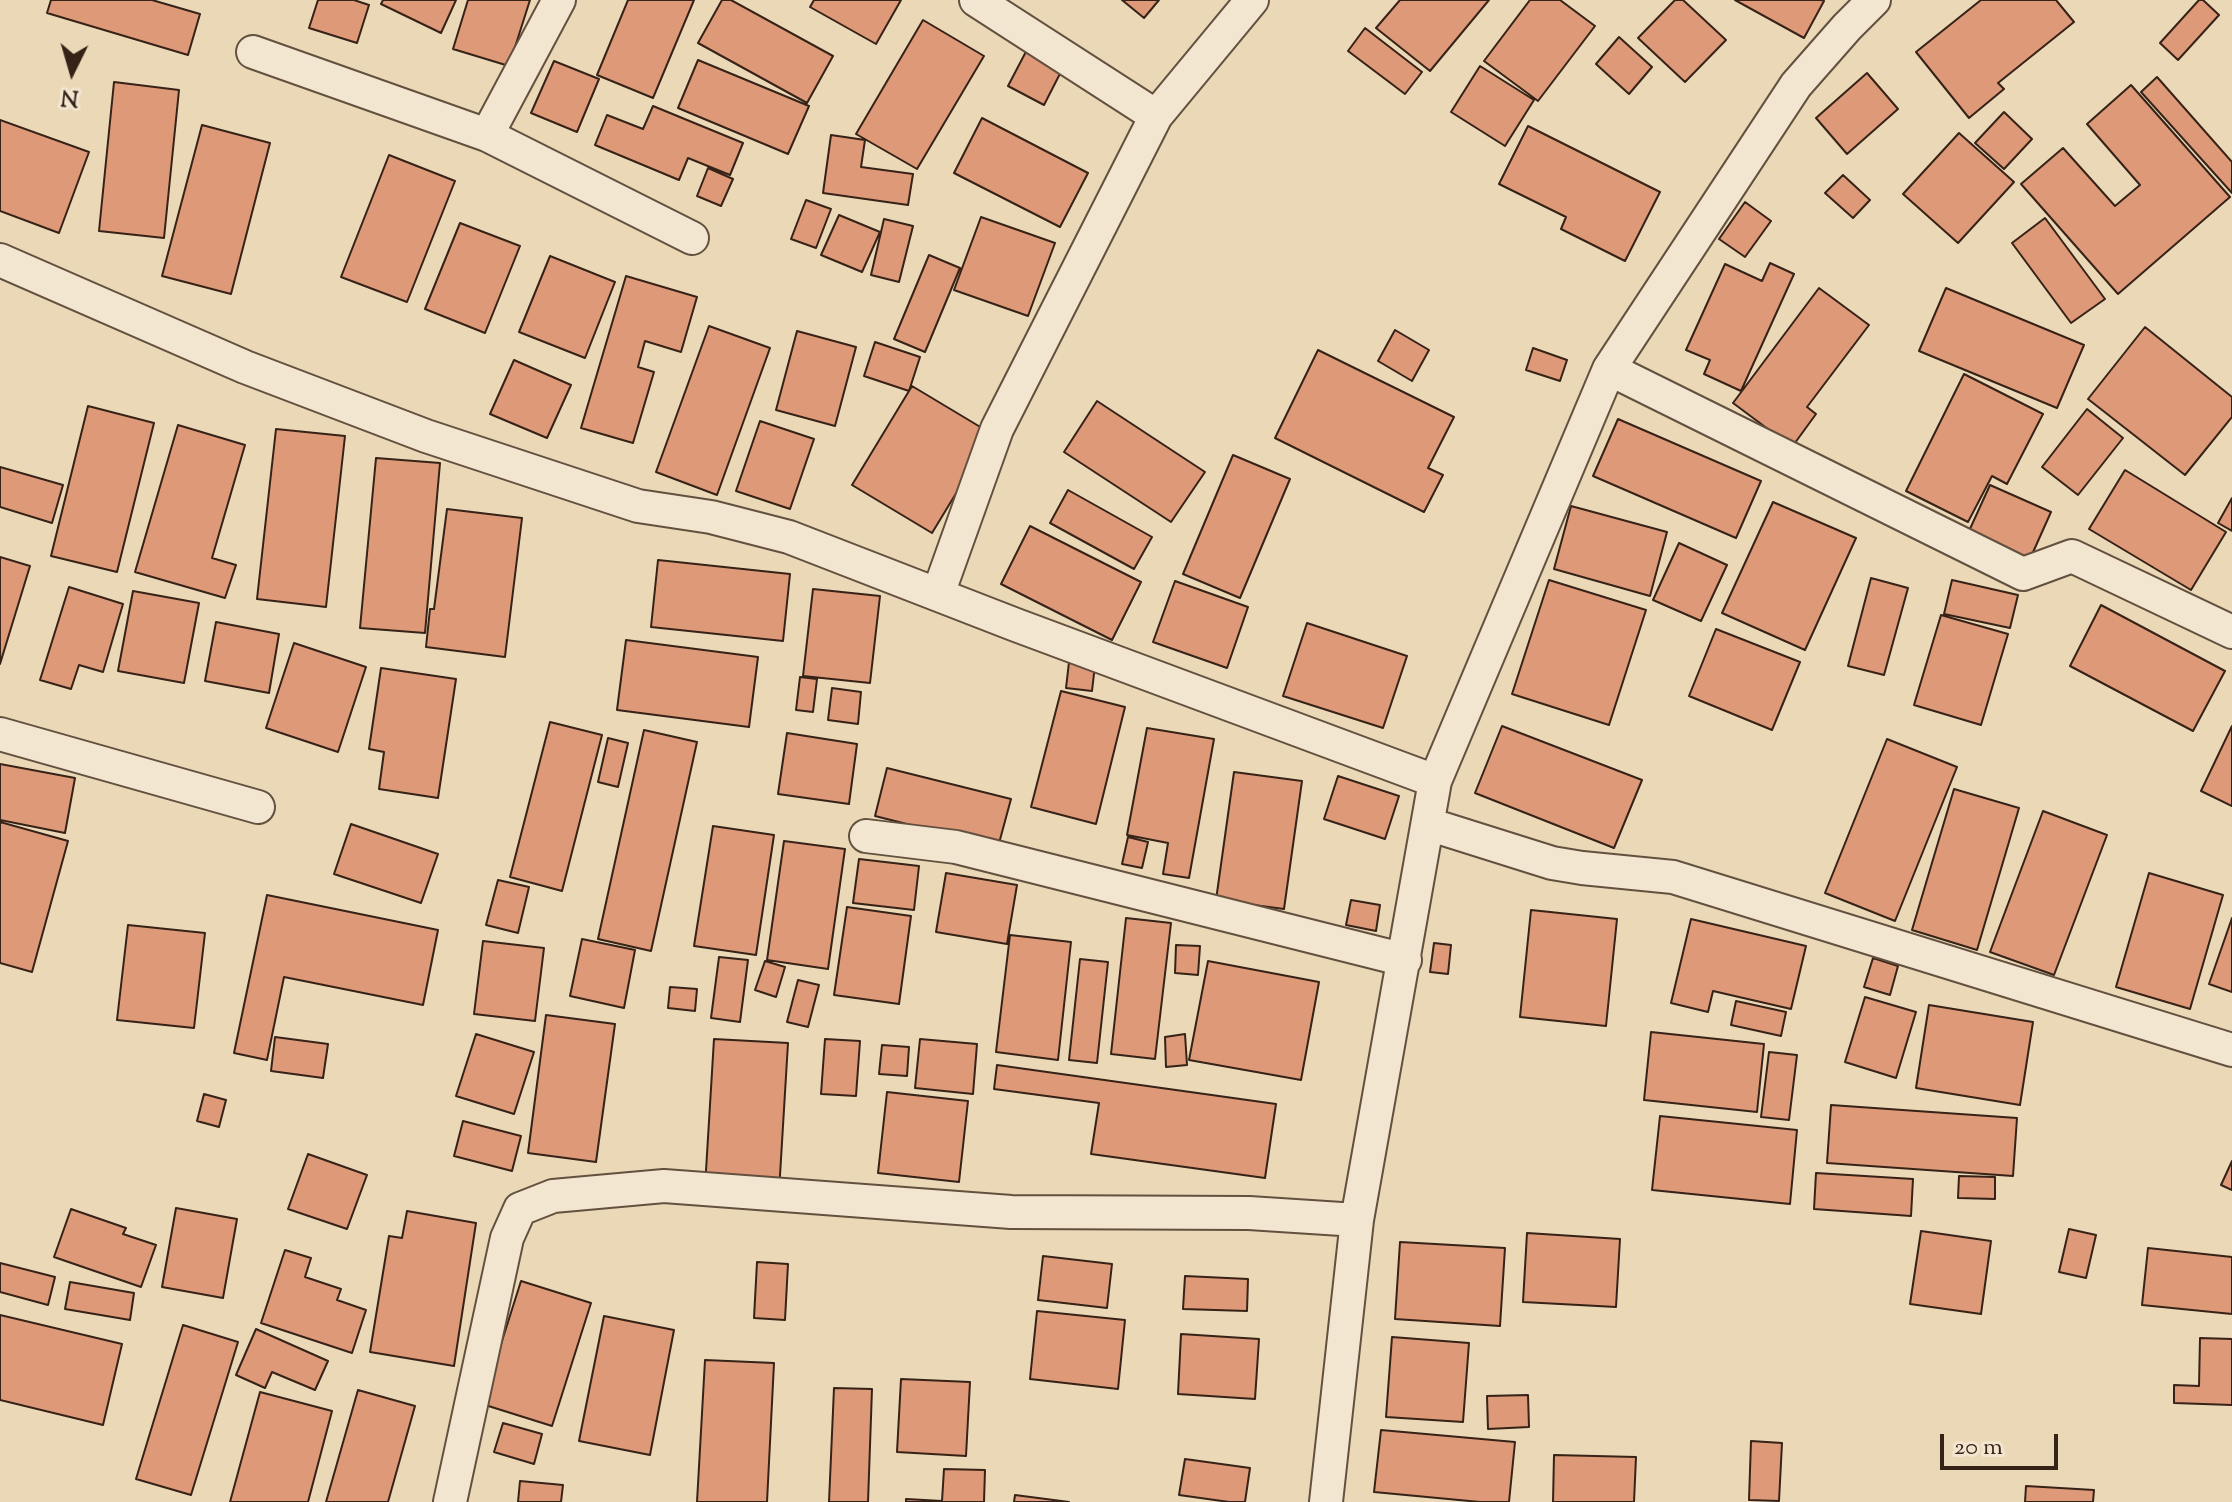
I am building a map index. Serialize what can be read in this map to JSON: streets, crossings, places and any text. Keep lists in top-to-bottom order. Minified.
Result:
{"scale_bar":"20 m","north":"bottom"}
